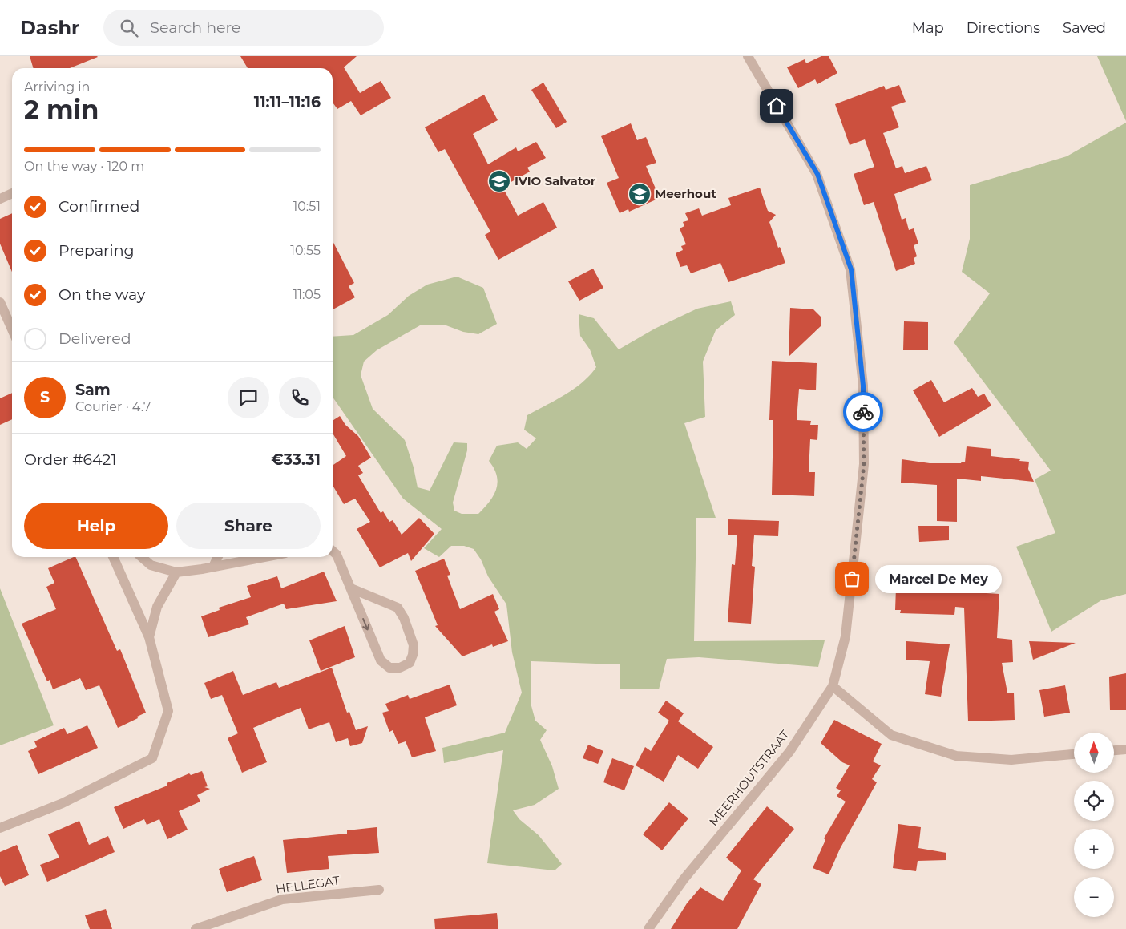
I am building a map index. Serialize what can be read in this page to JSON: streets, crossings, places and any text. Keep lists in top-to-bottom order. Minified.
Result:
{"streets":{"street":["MEERHOUTSTRAAT","HELLEGAT"]},"places":{"school or university":["IVIO Salvator","Meerhout"],"other":["Marcel De Mey"]},"north":"top","page":{"header":"Dashr","search":"Search here","nav":["Map","Directions","Saved"],"heading":["2 min","Arriving in","11:11–11:16"],"panel":["Sam","Courier · 4.7","Order #6421","€33.31"],"bar":"On the way · 120 m","list":[["Confirmed","10:51"],["Preparing","10:55"],["On the way","11:05"],"Delivered"],"round":"S","buttons":["Help","Share"],"bubble":"Marcel De Mey","map_buttons":["+","−"]}}
